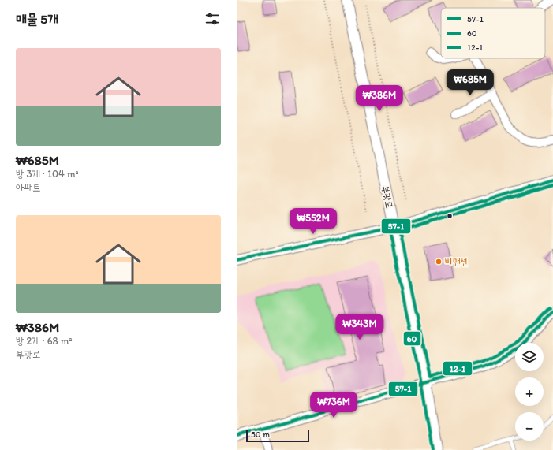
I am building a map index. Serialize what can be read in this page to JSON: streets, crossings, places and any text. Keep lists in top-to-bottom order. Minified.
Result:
{"streets":{"street":["부광로"]},"places":["비맨션"],"lines":["transit line 57-1","transit line 60","transit line 12-1"],"legend":["57-1","60","12-1"],"scale_bar":"50 m","page":{"heading":"매물 5개","list":[{"name":"₩685M","note":"방 3개 · 104 m² · 아파트"},{"name":"₩386M","note":"방 2개 · 68 m² · 부광로"}],"price":["₩685M","₩386M","₩552M","₩343M","₩736M"],"map_buttons":["+","−"],"scale":"50 m"}}
